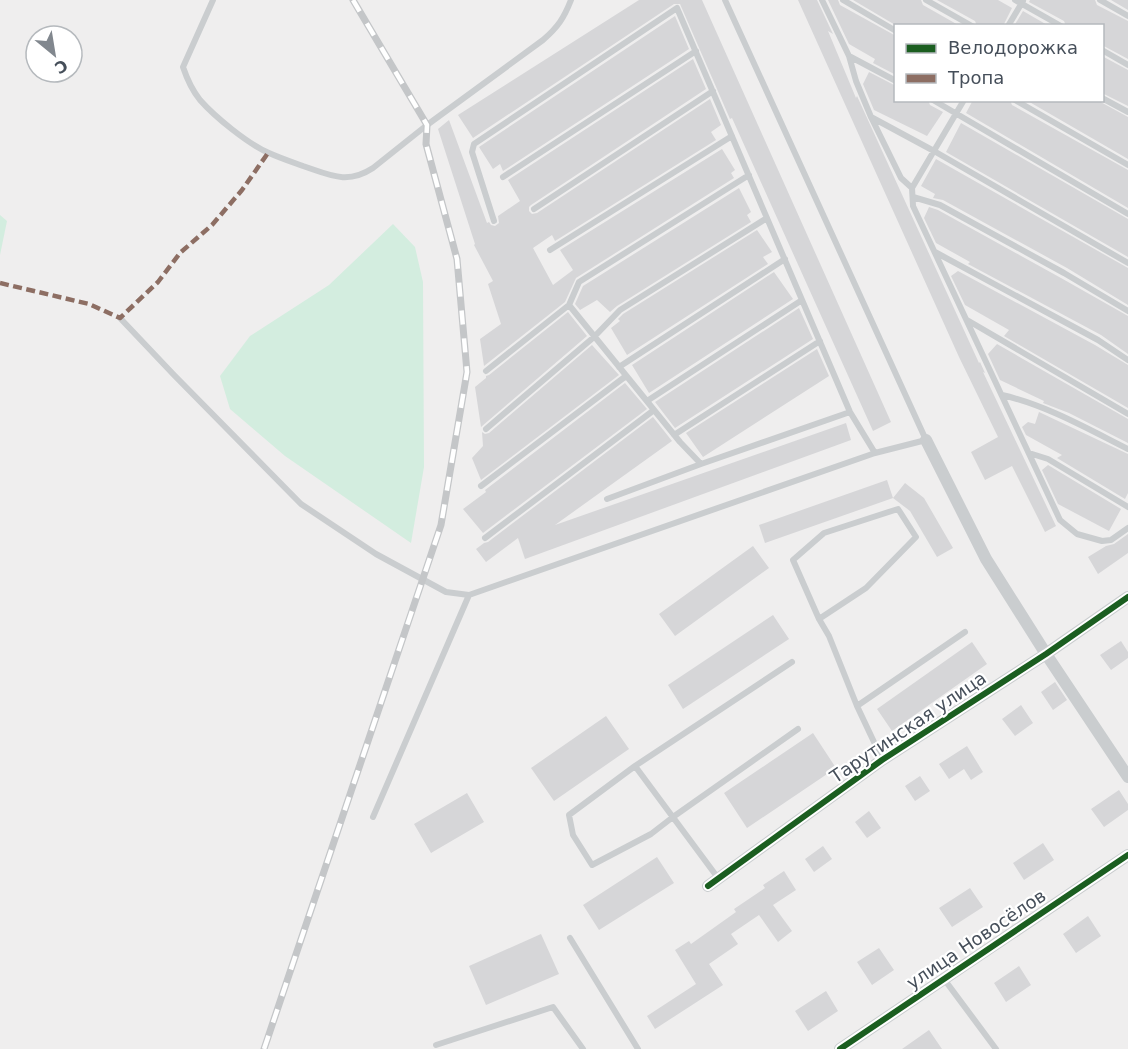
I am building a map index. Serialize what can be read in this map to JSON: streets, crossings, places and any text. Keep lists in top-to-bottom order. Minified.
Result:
{"streets":{"street":["Тарутинская улица","улица Новосёлов"]},"legend":["Велодорожка","Тропа"],"north":"bottom right"}
